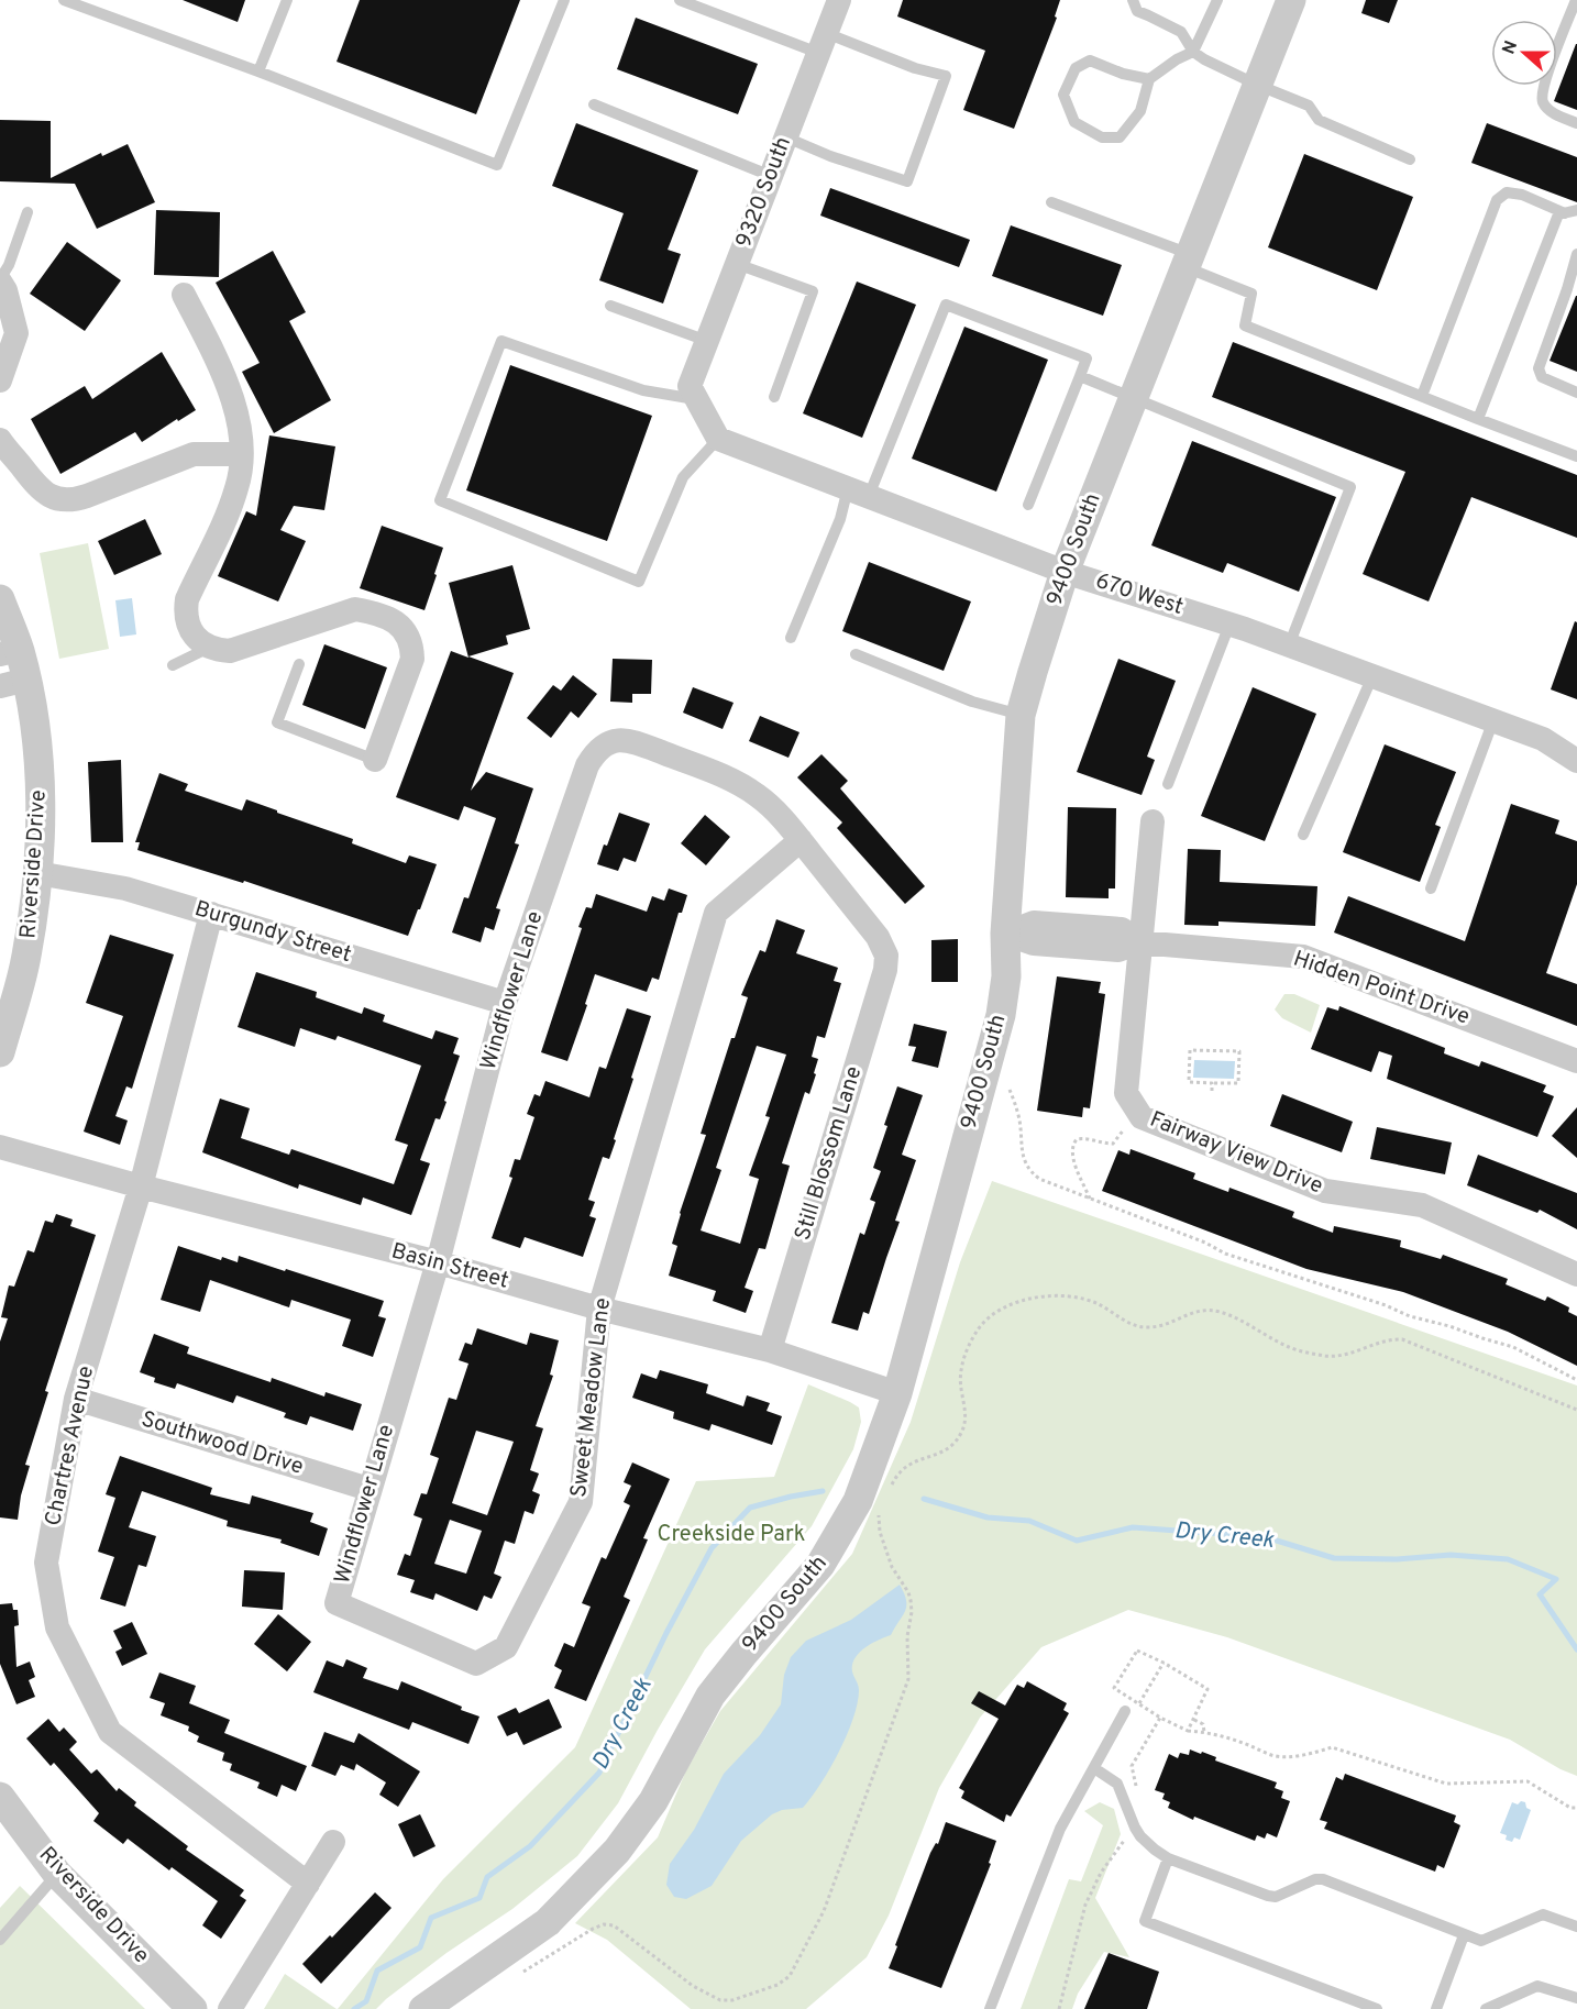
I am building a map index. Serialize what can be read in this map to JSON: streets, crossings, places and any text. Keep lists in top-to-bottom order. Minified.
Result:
{"streets":{"street":["9320 South","9400 South","670 West","Riverside Drive","Burgundy Street","Hidden Point Drive","Windflower Lane","Still Blossom Lane","Fairway View Drive","Basin Street","Sweet Meadow Lane","Southwood Drive","Chartres Avenue"]},"crossings":[["9400 South","670 West"],["9400 South","Hidden Point Drive"],["9400 South","Basin Street"],["Riverside Drive","Burgundy Street"],["Burgundy Street","Windflower Lane"],["Burgundy Street","Chartres Avenue"],["Hidden Point Drive","Fairway View Drive"],["Windflower Lane","Still Blossom Lane"],["Windflower Lane","Basin Street"],["Windflower Lane","Sweet Meadow Lane"],["Windflower Lane","Southwood Drive"],["Still Blossom Lane","Basin Street"],["Basin Street","Sweet Meadow Lane"],["Basin Street","Chartres Avenue"],["Southwood Drive","Chartres Avenue"]],"water":["Dry Creek"],"parks":["Creekside Park"],"north":"left"}
